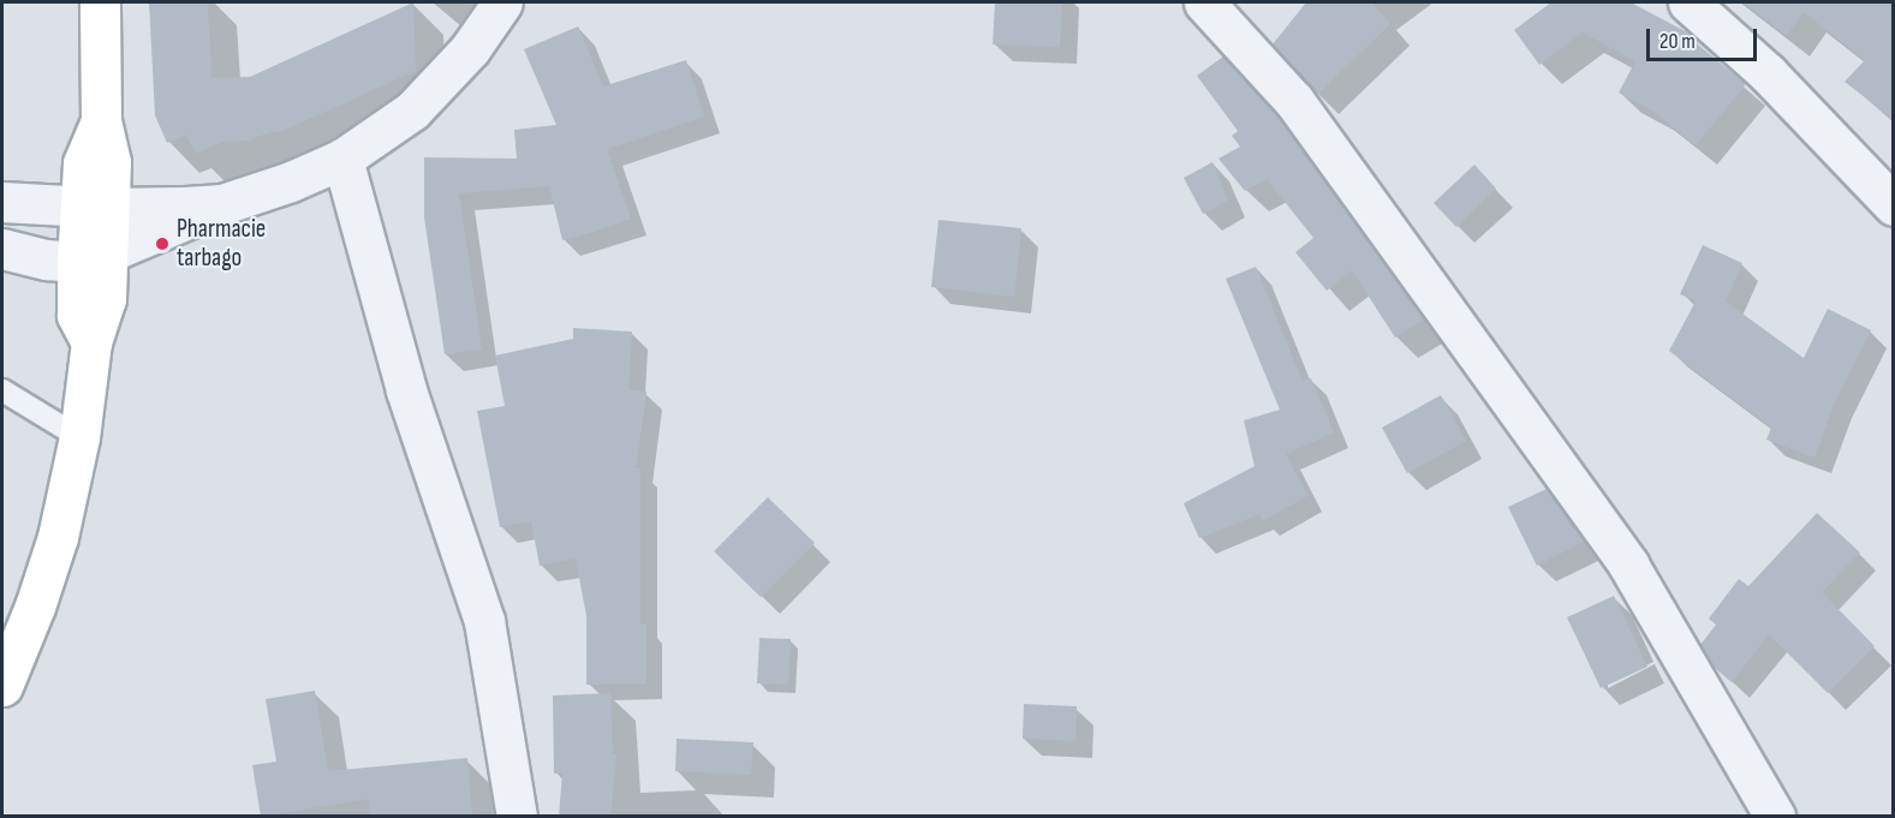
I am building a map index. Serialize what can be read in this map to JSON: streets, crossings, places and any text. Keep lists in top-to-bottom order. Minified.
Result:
{"places":["Pharmacie tarbago"],"scale_bar":"20 m"}
